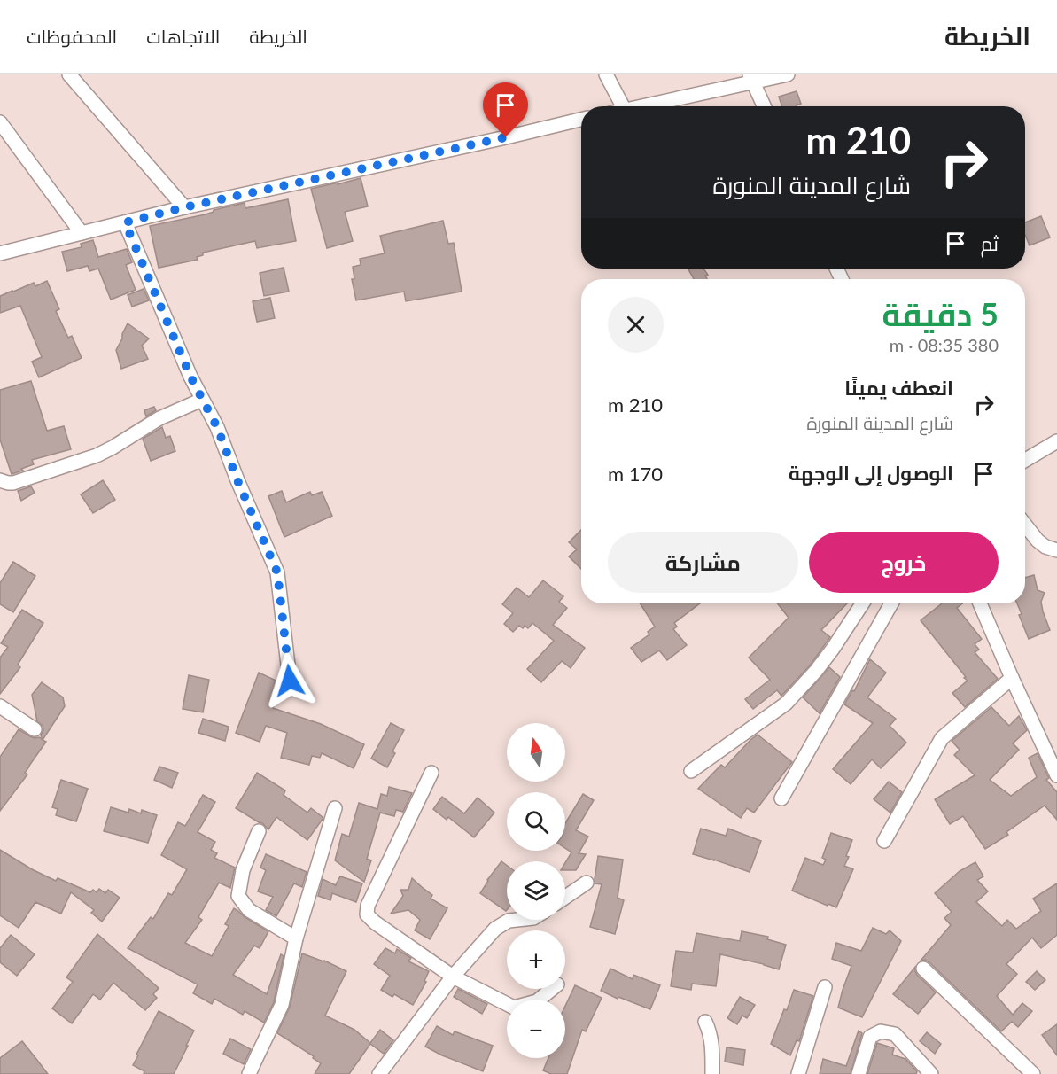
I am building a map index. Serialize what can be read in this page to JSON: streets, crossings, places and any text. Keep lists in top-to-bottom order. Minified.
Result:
{"north":"top","page":{"header":"الخريطة","nav":["الخريطة","الاتجاهات","المحفوظات"],"turn":["210 m","شارع المدينة المنورة"],"then":"ثم","heading":["5 دقيقة","380 m · 08:35"],"list":[{"name":"انعطف يمينًا","note":"شارع المدينة المنورة","value":"210 m"},{"name":"الوصول إلى الوجهة","value":"170 m"}],"buttons":["خروج","مشاركة"],"map_buttons":["+","−"]}}
